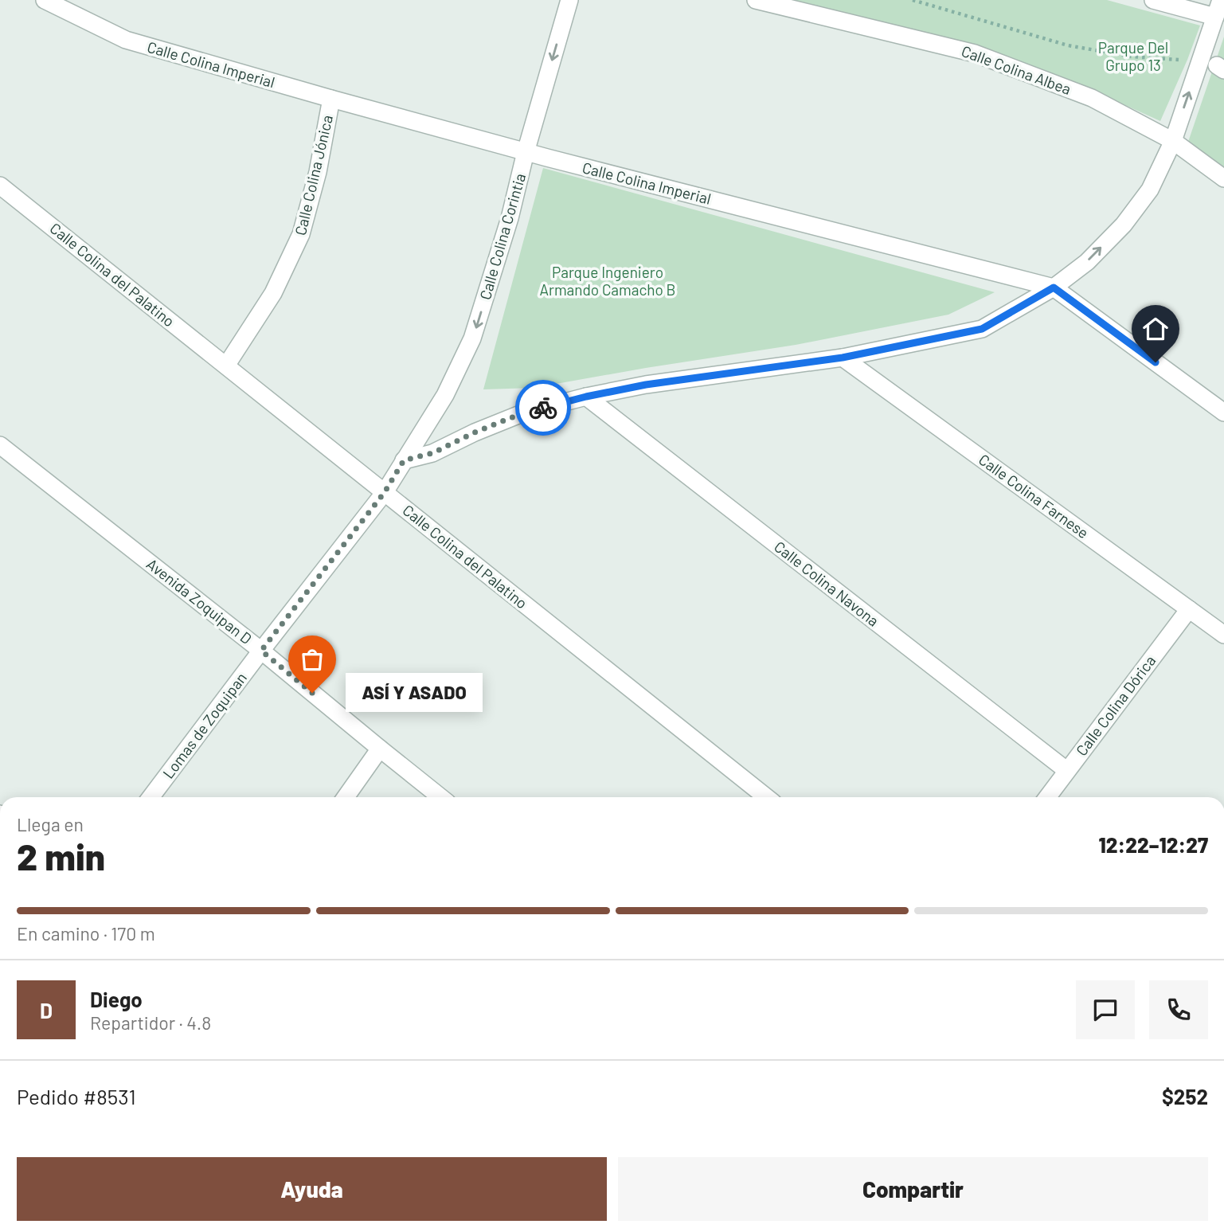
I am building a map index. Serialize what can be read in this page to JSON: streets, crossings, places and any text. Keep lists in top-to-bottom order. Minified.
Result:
{"streets":{"street":["Calle Colina Imperial","Calle Colina Albea","Calle Colina Jónica","Calle Colina Corintia","Calle Colina del Palatino","Calle Colina Farnese","Calle Colina Navona","Avenida Zoquipan D","Calle Colina Dórica","Lomas de Zoquipan"]},"crossings":[["Calle Colina Imperial","Calle Colina Jónica"],["Calle Colina Imperial","Calle Colina Corintia"],["Calle Colina Jónica","Calle Colina del Palatino"],["Calle Colina Corintia","Lomas de Zoquipan"],["Calle Colina del Palatino","Lomas de Zoquipan"],["Calle Colina Farnese","Calle Colina Dórica"],["Calle Colina Navona","Calle Colina Dórica"],["Avenida Zoquipan D","Lomas de Zoquipan"]],"one_way":["Calle Colina Corintia"],"parks":["Parque Del Grupo 13","Parque Ingeniero Armando Camacho B"],"places":["ASÍ Y ASADO"],"page":{"bubble":"ASÍ Y ASADO","heading":["2 min","Llega en","12:22–12:27"],"panel":["Diego","Repartidor · 4.8","Pedido #8531","$252"],"bar":"En camino · 170 m","round":"D","buttons":["Ayuda","Compartir"]}}
